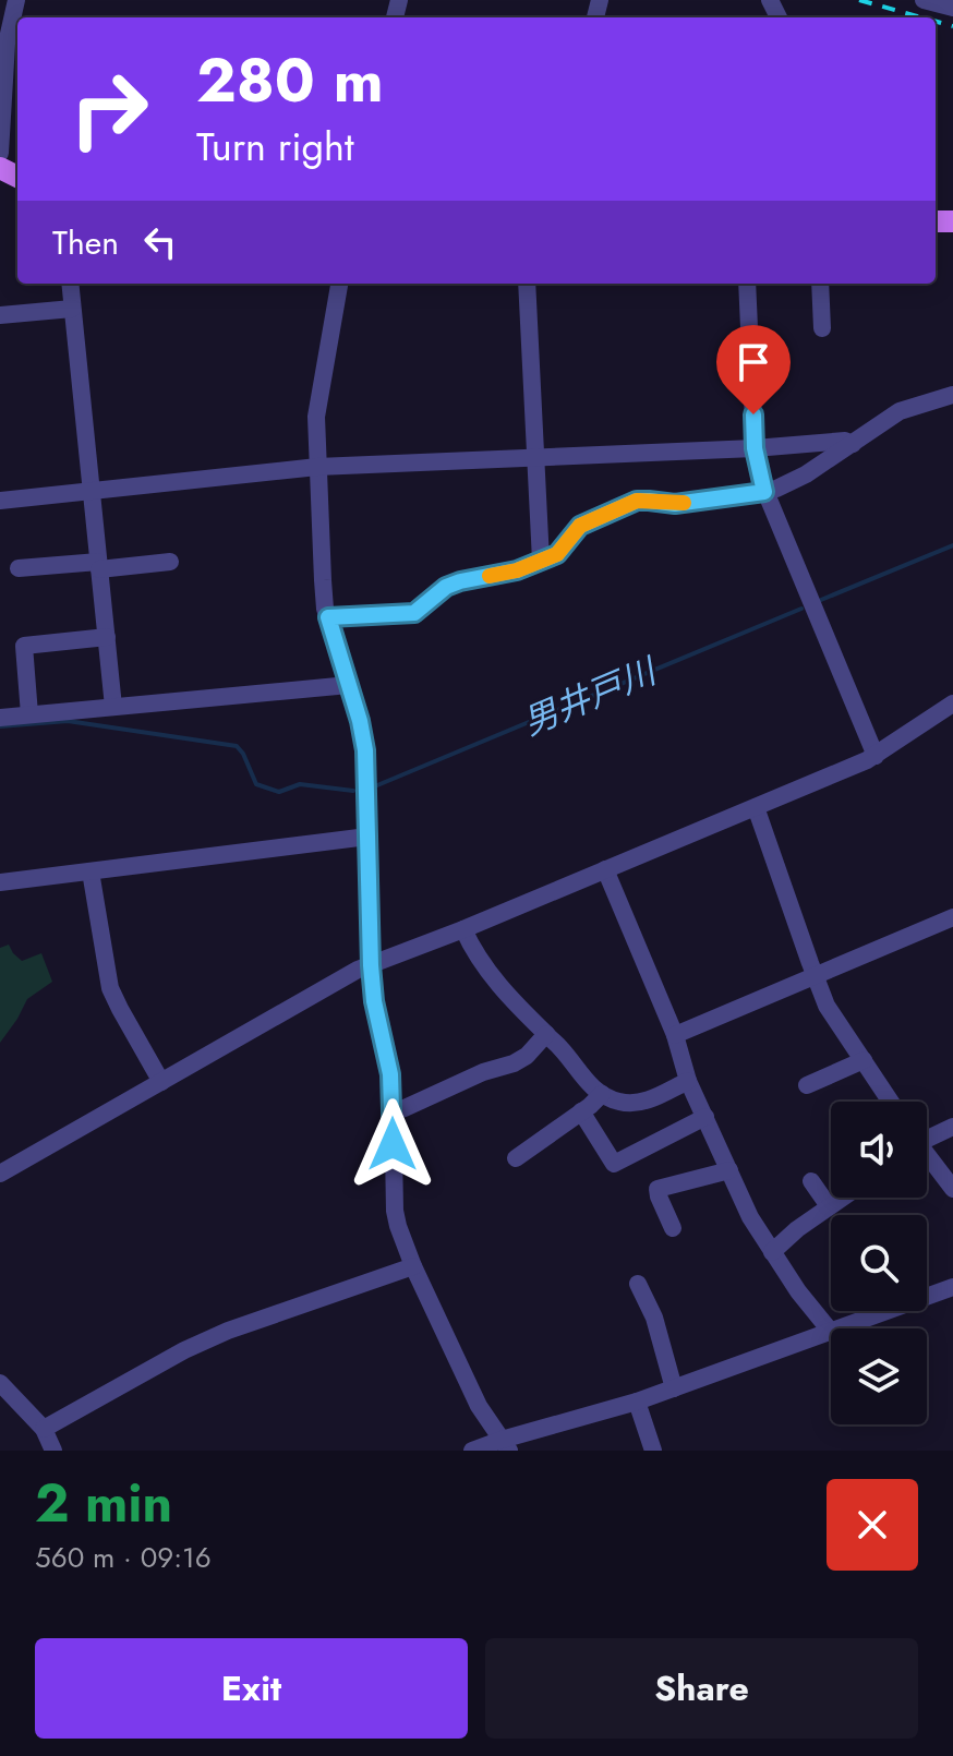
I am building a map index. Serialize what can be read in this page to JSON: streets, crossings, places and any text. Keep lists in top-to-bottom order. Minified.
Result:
{"water":["男井戸川"],"page":{"turn":["280 m","Turn right"],"then":"Then","heading":["2 min","560 m · 09:16"],"buttons":["Exit","Share"]}}
